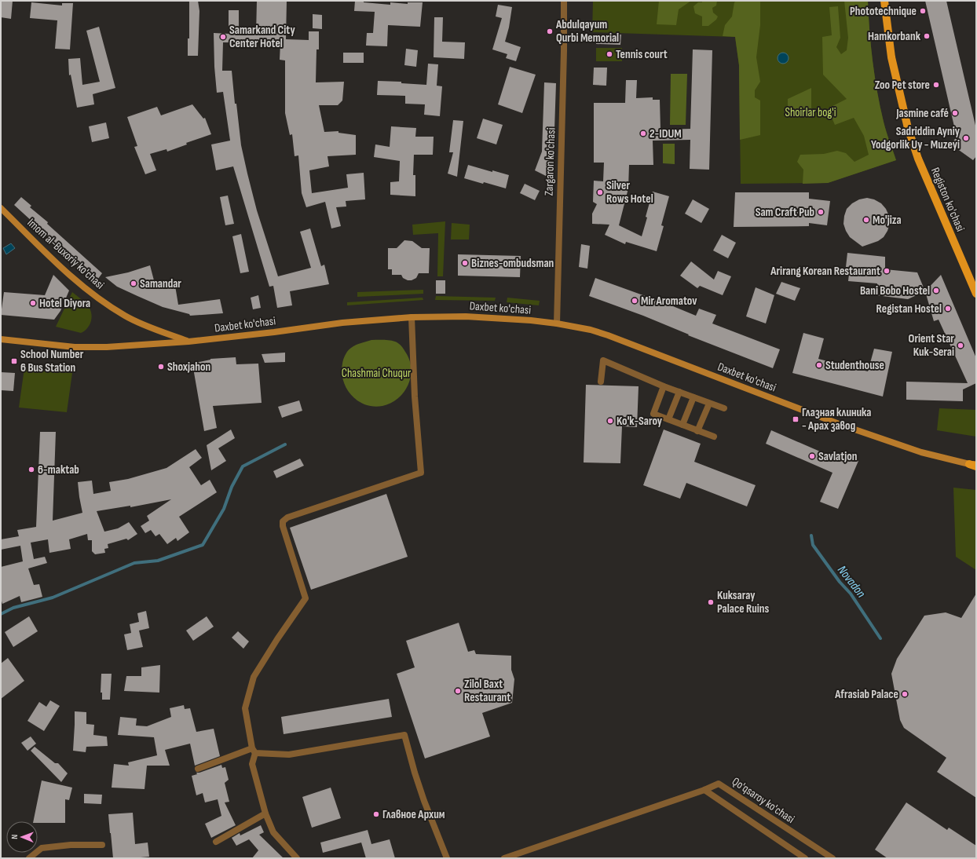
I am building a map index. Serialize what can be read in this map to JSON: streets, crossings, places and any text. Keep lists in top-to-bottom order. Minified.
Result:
{"streets":{"main road":["Registon ko'chasi","Imom al-Buxoriy ko'chasi","Daxbet ko'chasi"],"street":["Zargaron ko'chasi","Qo'qsaroy ko'chasi"]},"crossings":[["Zargaron ko'chasi","Daxbet ko'chasi"],["Imom al-Buxoriy ko'chasi","Daxbet ko'chasi"]],"water":["Novadon"],"parks":["Shoirlar bog'i","Chashmai Chuqur"],"places":{"other":["Phototechnique","Abdulqayum Qurbi Memorial","Hamkorbank","Samarkand City Center Hotel","Tennis court","Zoo Pet store","Jasmine café","2-IDUM","Sadriddin Ayniy Yodgorlik Uy - Muzeyi","Silver Rows Hotel","Sam Craft Pub","Mo'jiza","Biznes-ombudsman","Arirang Korean Restaurant","Samandar","Bani Bobo Hostel","Mir Aromatov","Hotel Diyora","Registan Hostel","Orient Star Kuk-Serai","Studenthouse","Shoxjahon","Ko'k-Saroy","Savlatjon","6-maktab","Kuksaray Palace Ruins","Zilol Baxt Restaurant","Afrasiab Palace","Главное Архим"],"transit":["School Number 6 Bus Station","Глазная клиника - Арах завод"]},"north":"left"}
